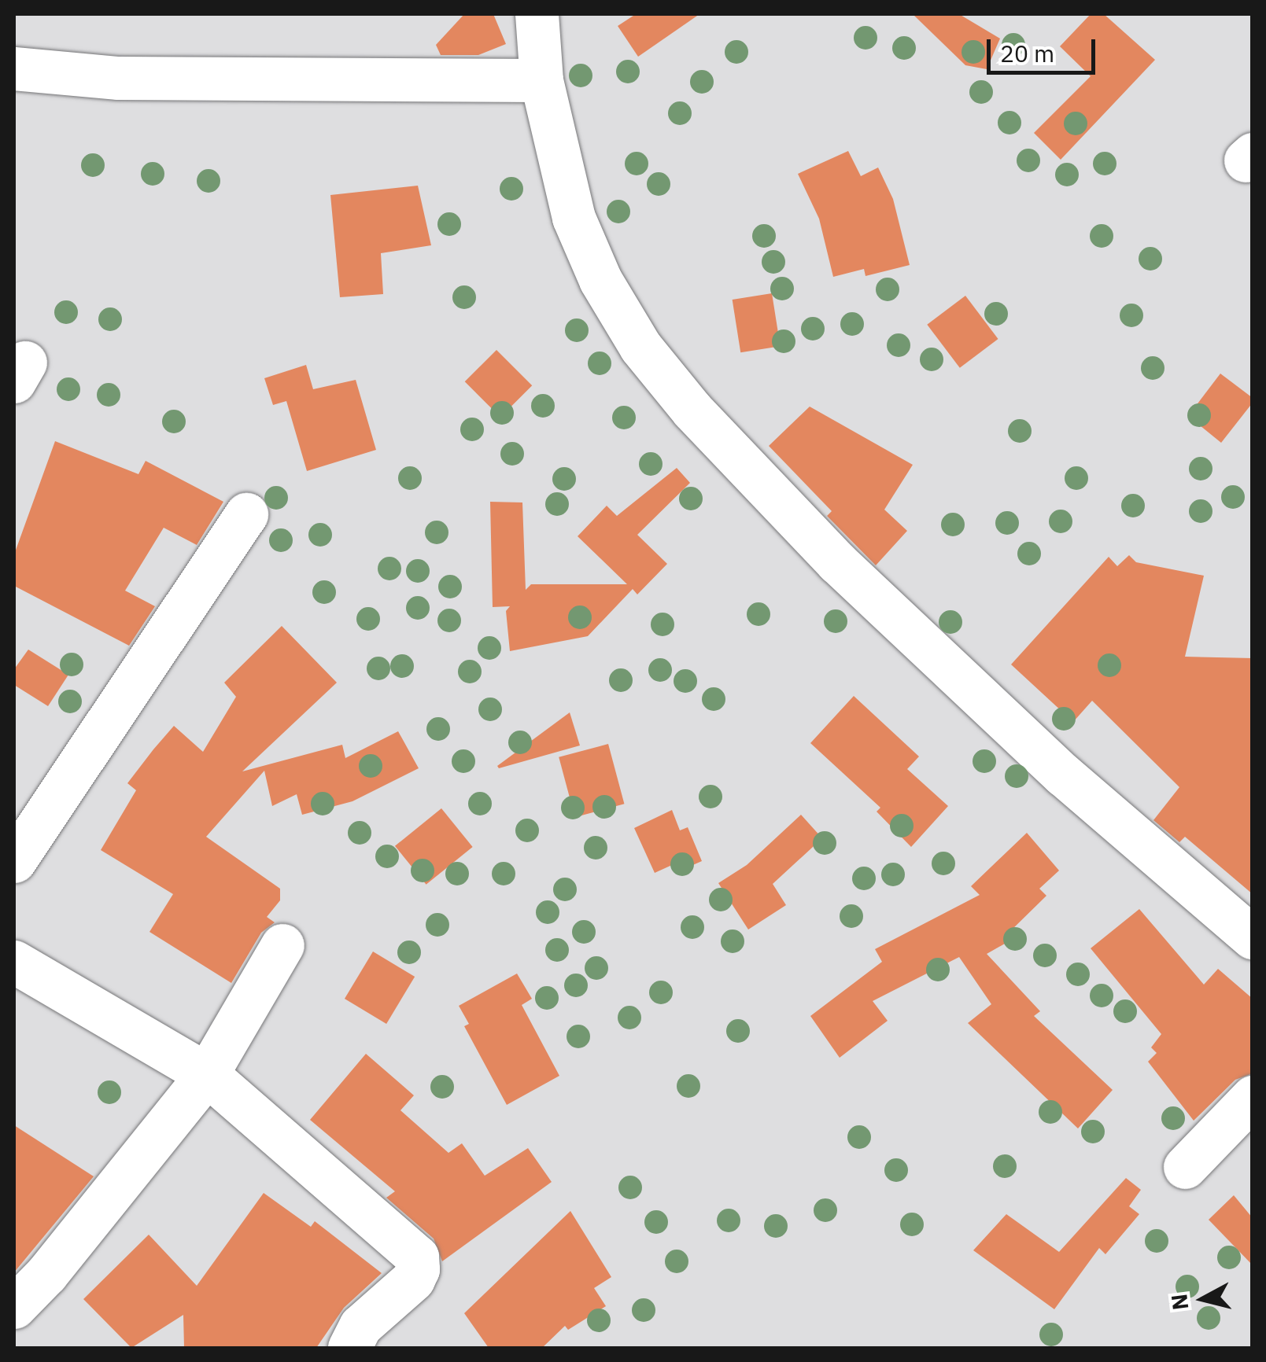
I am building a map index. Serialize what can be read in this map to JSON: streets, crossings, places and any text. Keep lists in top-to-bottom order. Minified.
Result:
{"scale_bar":"20 m","north":"left"}
